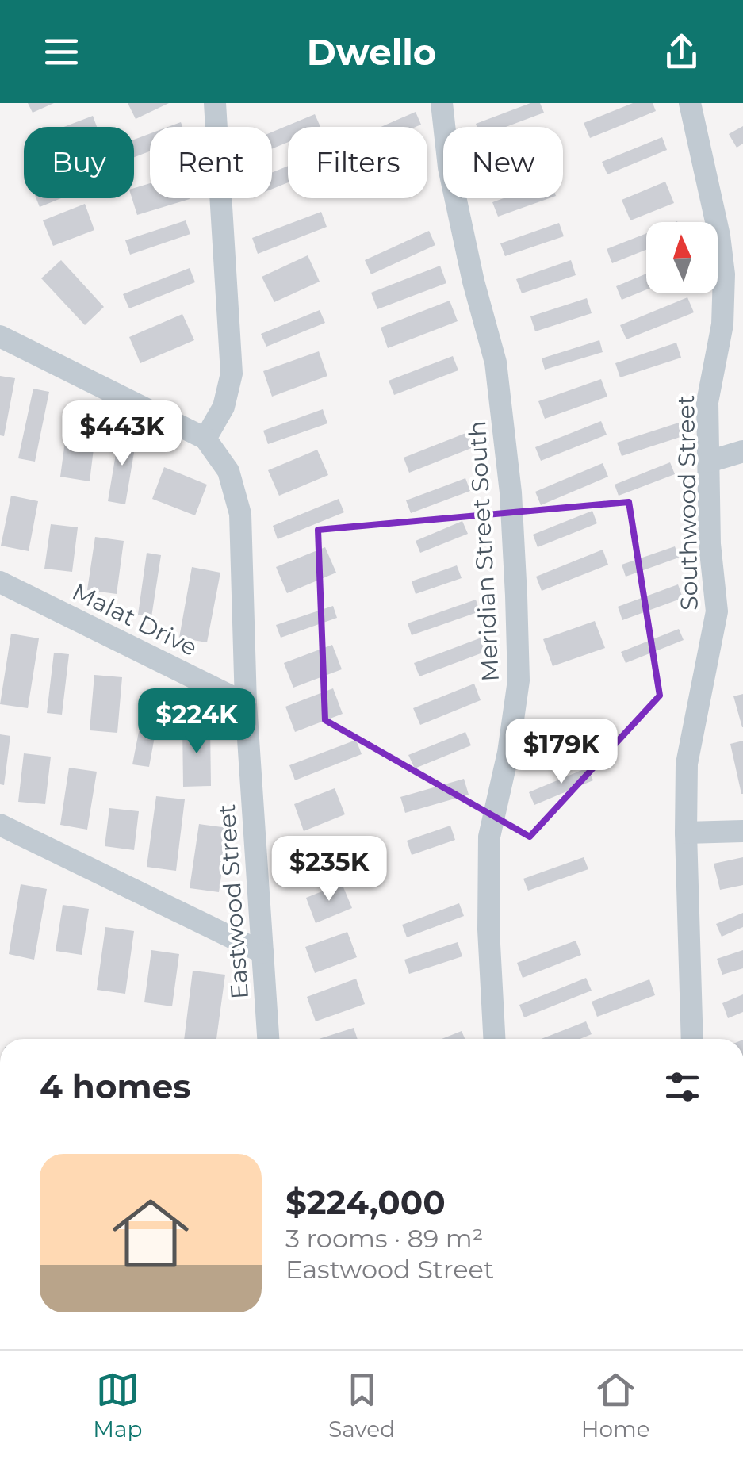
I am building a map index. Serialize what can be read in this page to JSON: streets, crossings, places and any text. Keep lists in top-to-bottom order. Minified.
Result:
{"streets":{"street":["Southwood Street","Meridian Street South","Malat Drive","Eastwood Street"]},"crossings":[["Malat Drive","Eastwood Street"]],"north":"top","page":{"header":"Dwello","chip":["Buy","Rent","Filters","New"],"price":["$443K","$224K","$179K","$235K"],"heading":"4 homes","list":[{"name":"$224,000","note":"3 rooms · 89 m² · Eastwood Street"}],"tabs":["Map","Saved","Home"]}}
